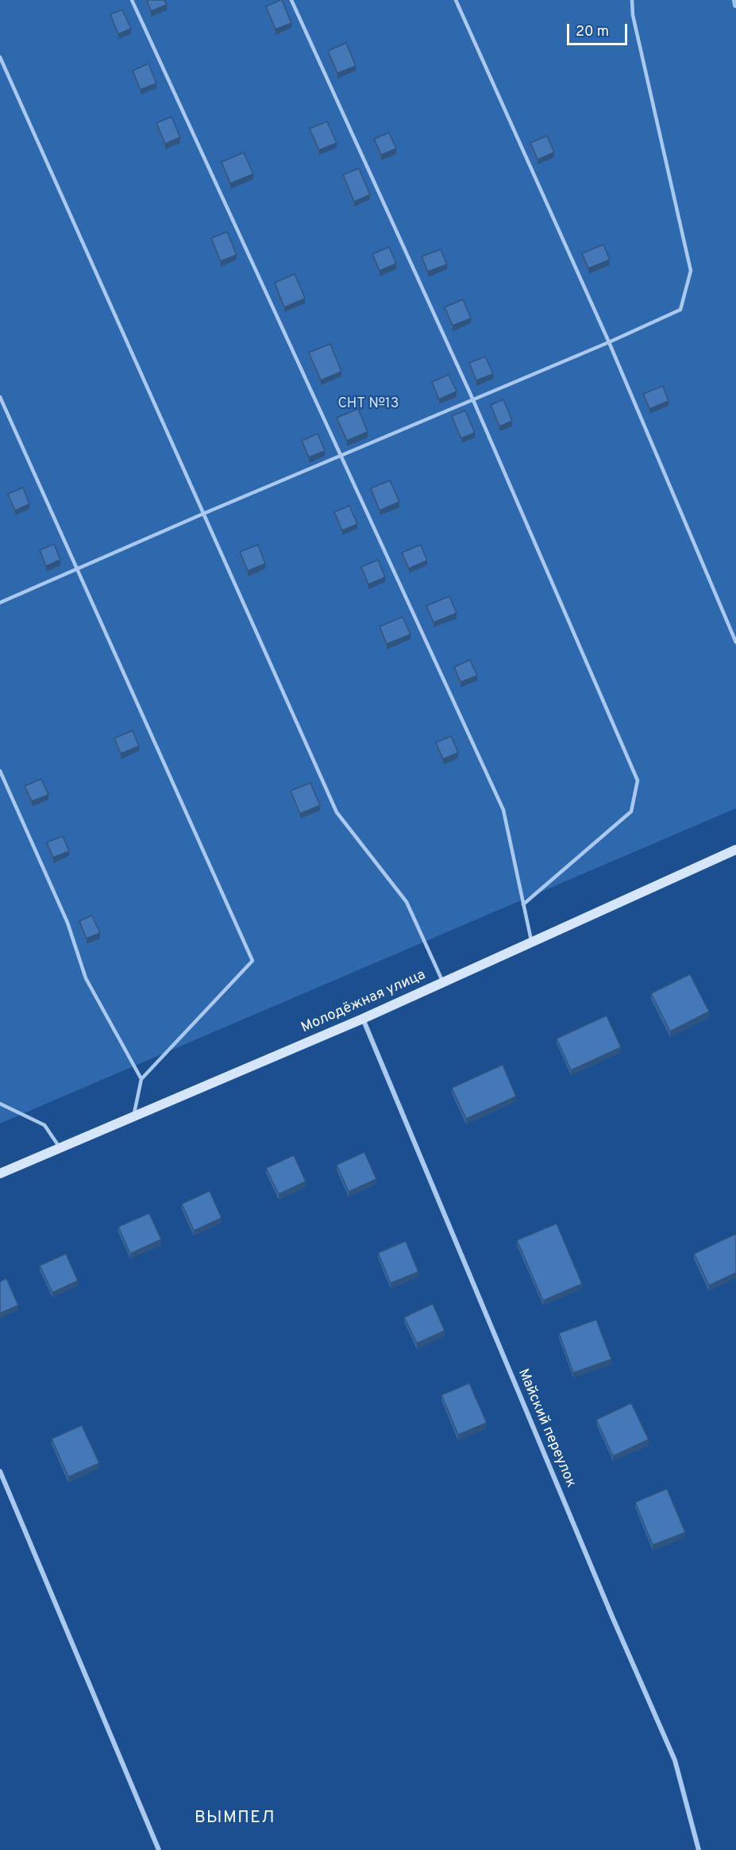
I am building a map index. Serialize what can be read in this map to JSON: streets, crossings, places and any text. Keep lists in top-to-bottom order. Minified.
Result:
{"streets":{"street":["Молодёжная улица","Майский переулок"]},"crossings":[["Молодёжная улица","Майский переулок"]],"districts":["ВЫМПЕЛ"],"parks":["СНТ №13"],"scale_bar":"20 m"}
